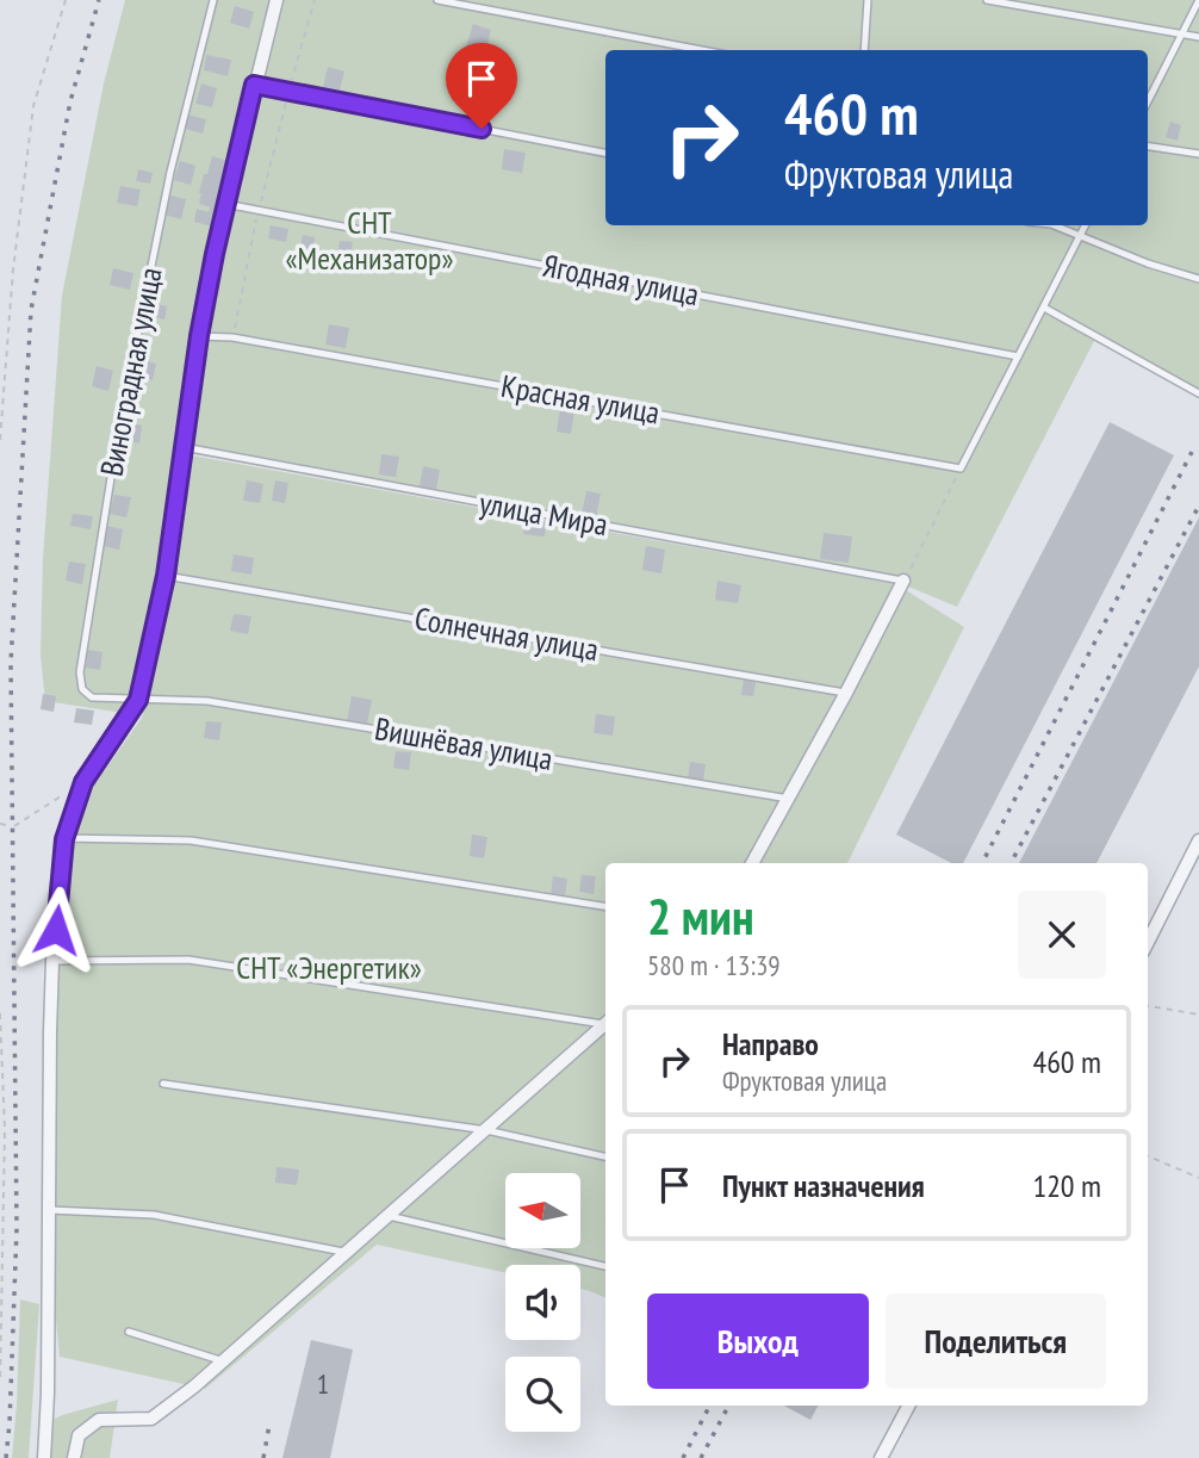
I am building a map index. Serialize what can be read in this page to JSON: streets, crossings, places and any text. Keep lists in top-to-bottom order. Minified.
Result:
{"streets":{"lane":["Ягодная улица","Виноградная улица","Красная улица","улица Мира","Солнечная улица","Вишнёвая улица"]},"crossings":[["Виноградная улица","Вишнёвая улица"]],"parks":["СНТ «Механизатор»","СНТ «Энергетик»"],"house_numbers":["1"],"north":"left","page":{"turn":["460 m","Фруктовая улица"],"heading":["2 мин","580 m · 13:39"],"list":[{"name":"Направо","note":"Фруктовая улица","value":"460 m"},{"name":"Пункт назначения","value":"120 m"}],"buttons":["Выход","Поделиться"]}}
